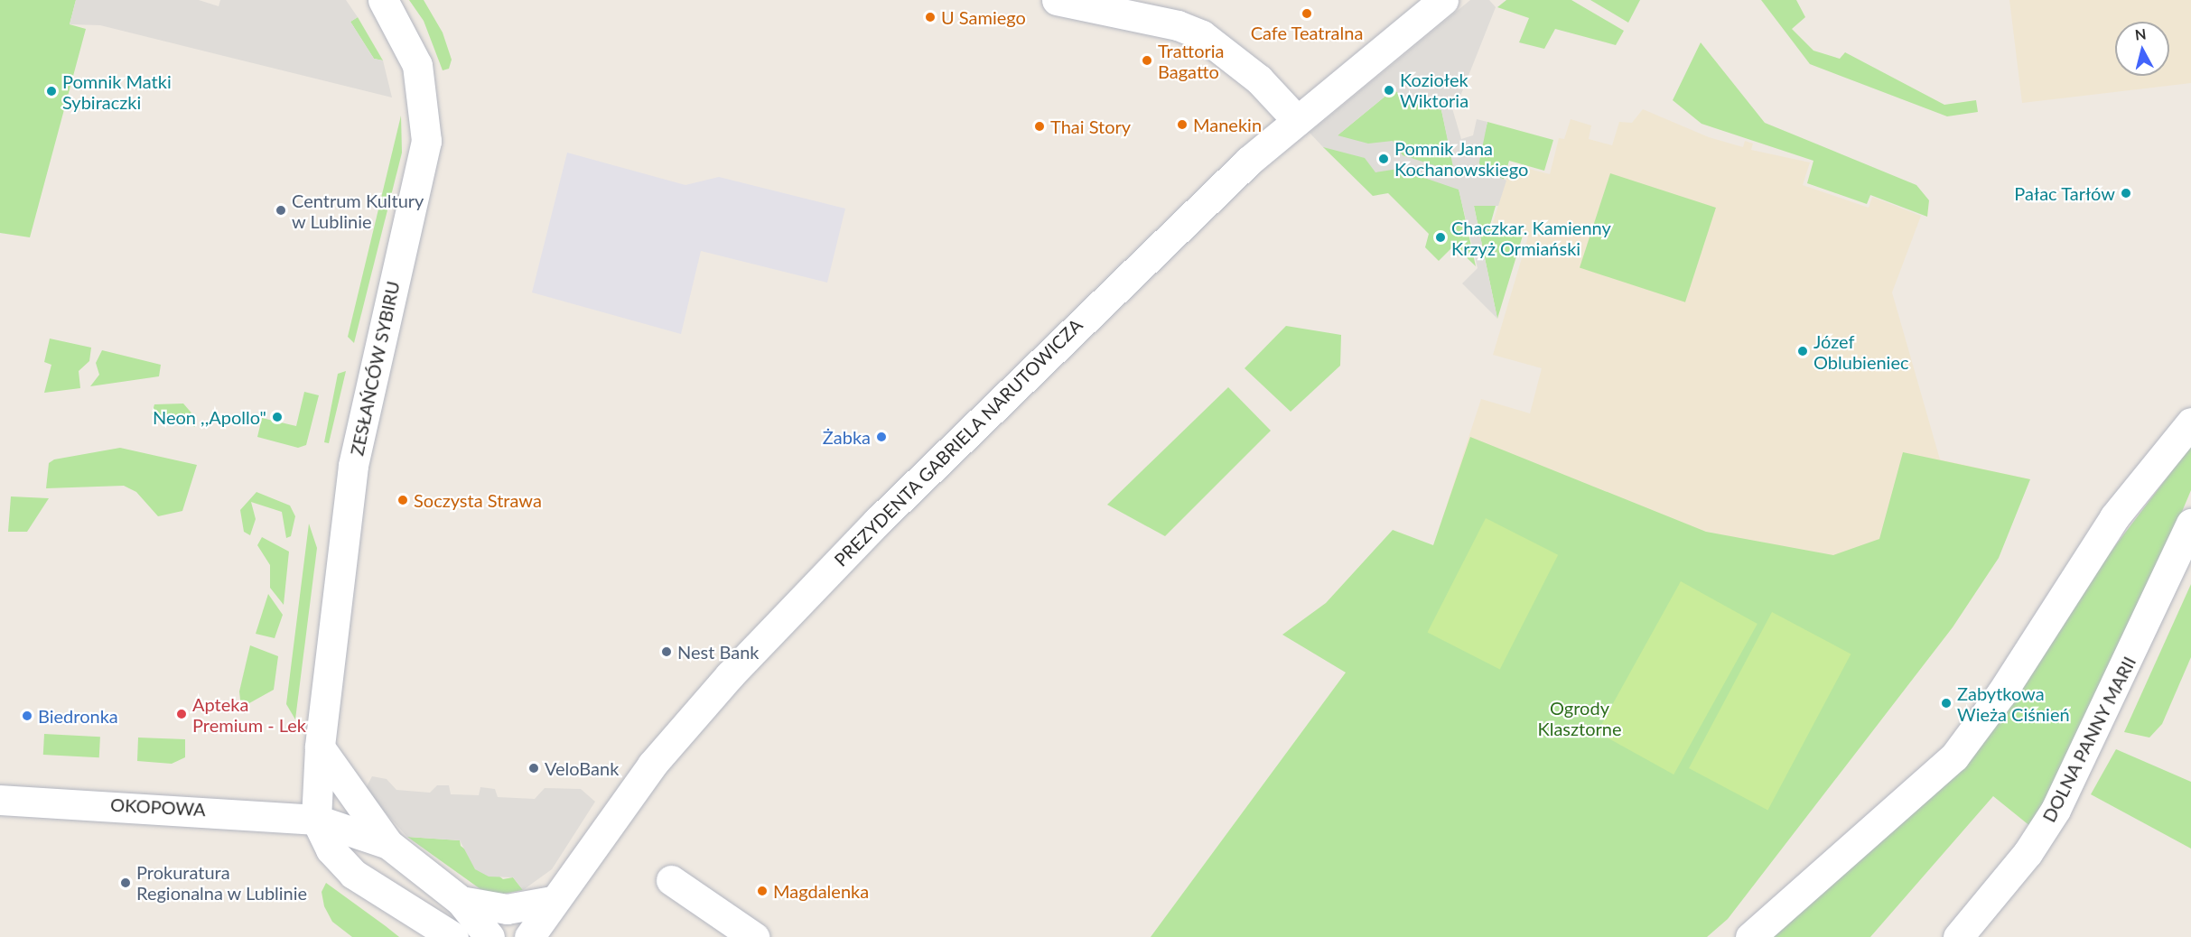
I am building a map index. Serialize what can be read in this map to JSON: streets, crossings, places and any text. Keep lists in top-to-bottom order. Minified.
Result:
{"streets":{"street":["ZESŁAŃCÓW SYBIRU","PREZYDENTA GABRIELA NARUTOWICZA","DOLNA PANNY MARII","OKOPOWA"]},"crossings":[["ZESŁAŃCÓW SYBIRU","OKOPOWA"]],"parks":["Ogrody Klasztorne"],"places":["Cafe Teatralna","U Samiego","Trattoria Bagatto","Koziołek Wiktoria","Pomnik Matki Sybiraczki","Manekin","Thai Story","Pomnik Jana Kochanowskiego","Pałac Tarłów","Centrum Kultury w Lublinie","Chaczkar. Kamienny Krzyż Ormiański","Józef Oblubieniec","Neon ,,Apollo\"","Żabka","Soczysta Strawa","Nest Bank","Zabytkowa Wieża Ciśnień","Apteka Premium - Lek","Biedronka","VeloBank","Prokuratura Regionalna w Lublinie","Magdalenka"],"north":"top"}
